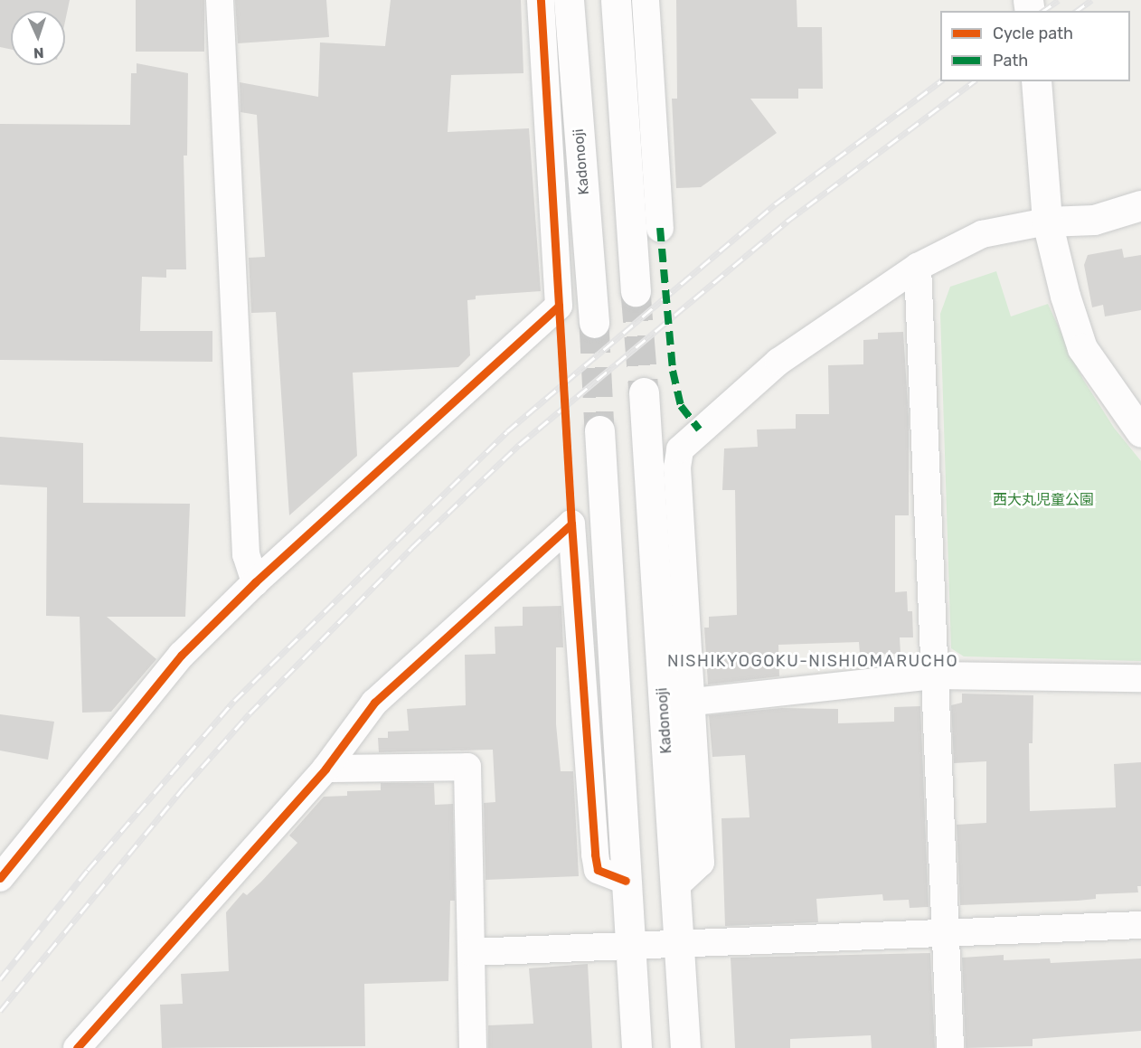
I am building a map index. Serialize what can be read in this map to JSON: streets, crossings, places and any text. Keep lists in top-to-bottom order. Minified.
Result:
{"streets":{"street":["Kadonooji"]},"districts":["NISHIKYOGOKU-NISHIOMARUCHO"],"parks":["西大丸児童公園"],"legend":["Cycle path","Path"],"north":"bottom"}
